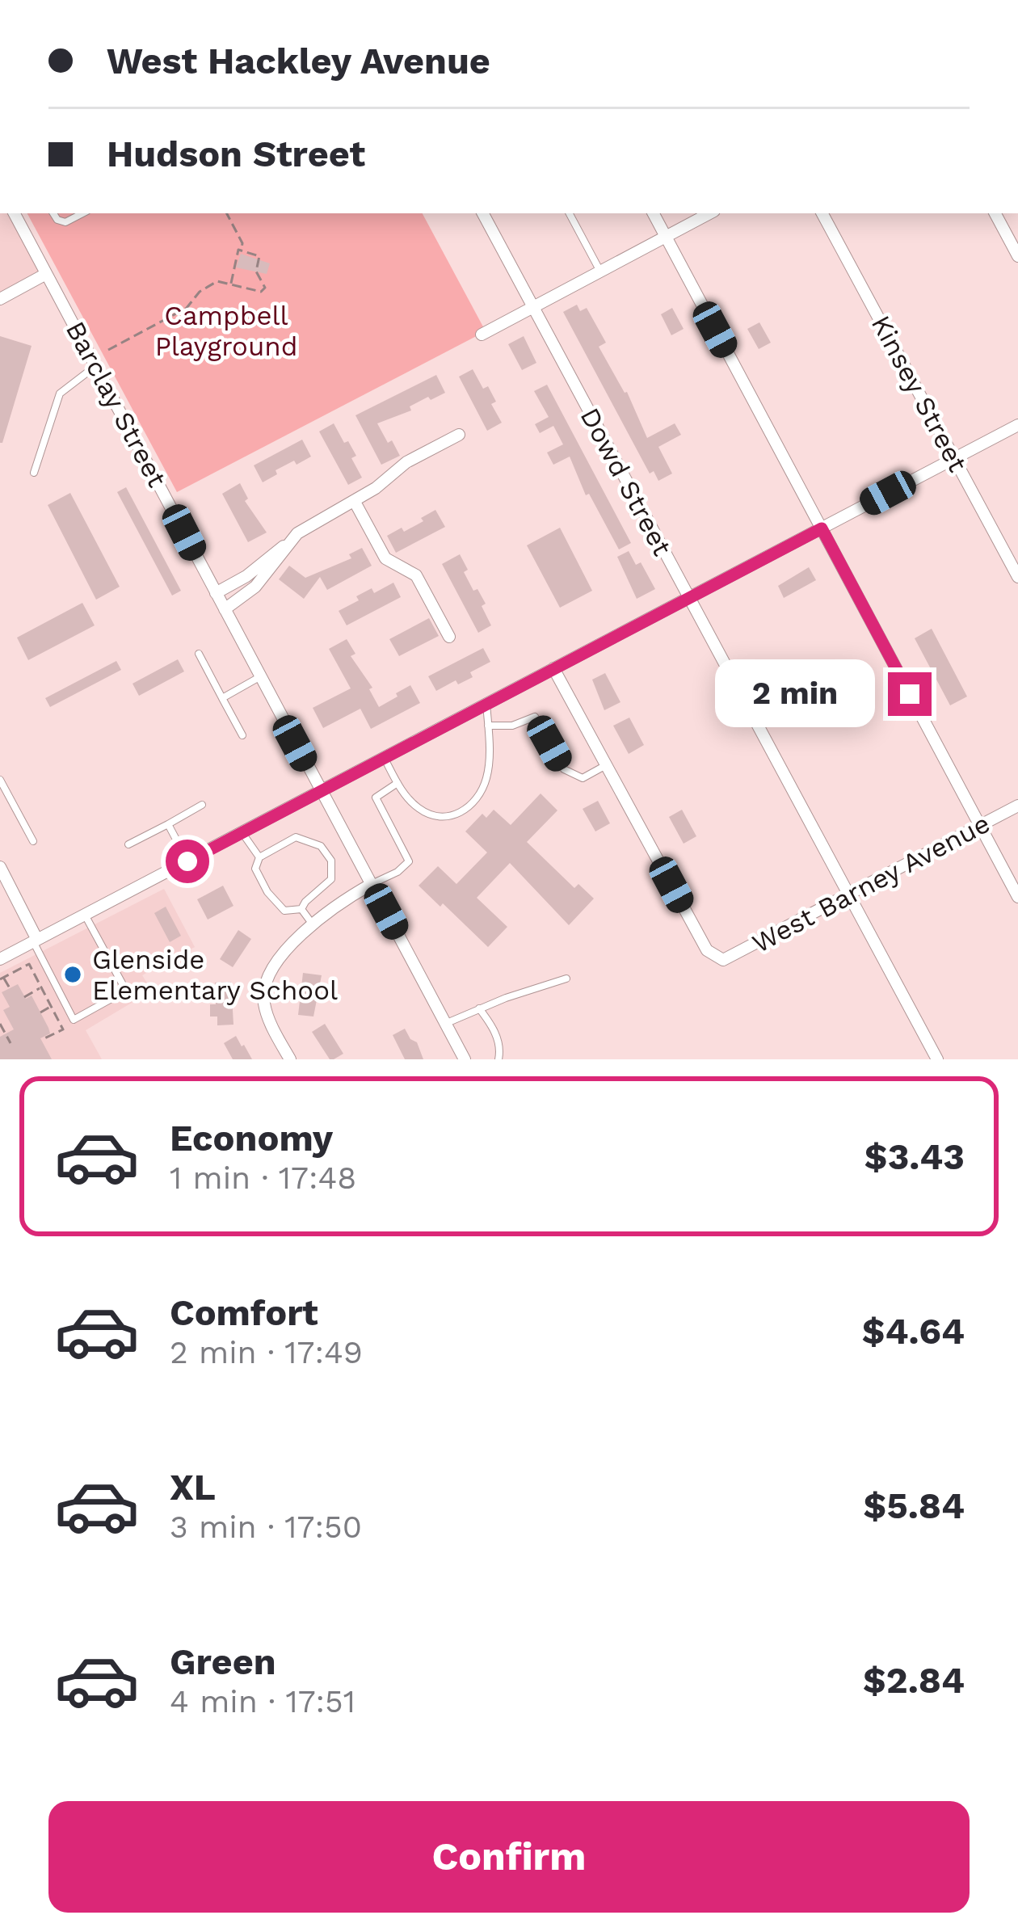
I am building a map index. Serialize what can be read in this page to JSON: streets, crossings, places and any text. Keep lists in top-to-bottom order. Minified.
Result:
{"streets":{"street":["Kinsey Street","Barclay Street","Dowd Street","West Barney Avenue"]},"crossings":[["Dowd Street","West Barney Avenue"]],"parks":["Campbell Playground"],"places":["Glenside Elementary School"],"page":{"banner":["West Hackley Avenue","Hudson Street"],"bubble":"2 min","list":[{"name":"Economy","note":"1 min · 17:48","value":"$3.43"},{"name":"Comfort","note":"2 min · 17:49","value":"$4.64"},{"name":"XL","note":"3 min · 17:50","value":"$5.84"},{"name":"Green","note":"4 min · 17:51","value":"$2.84"}],"buttons":"Confirm"}}
